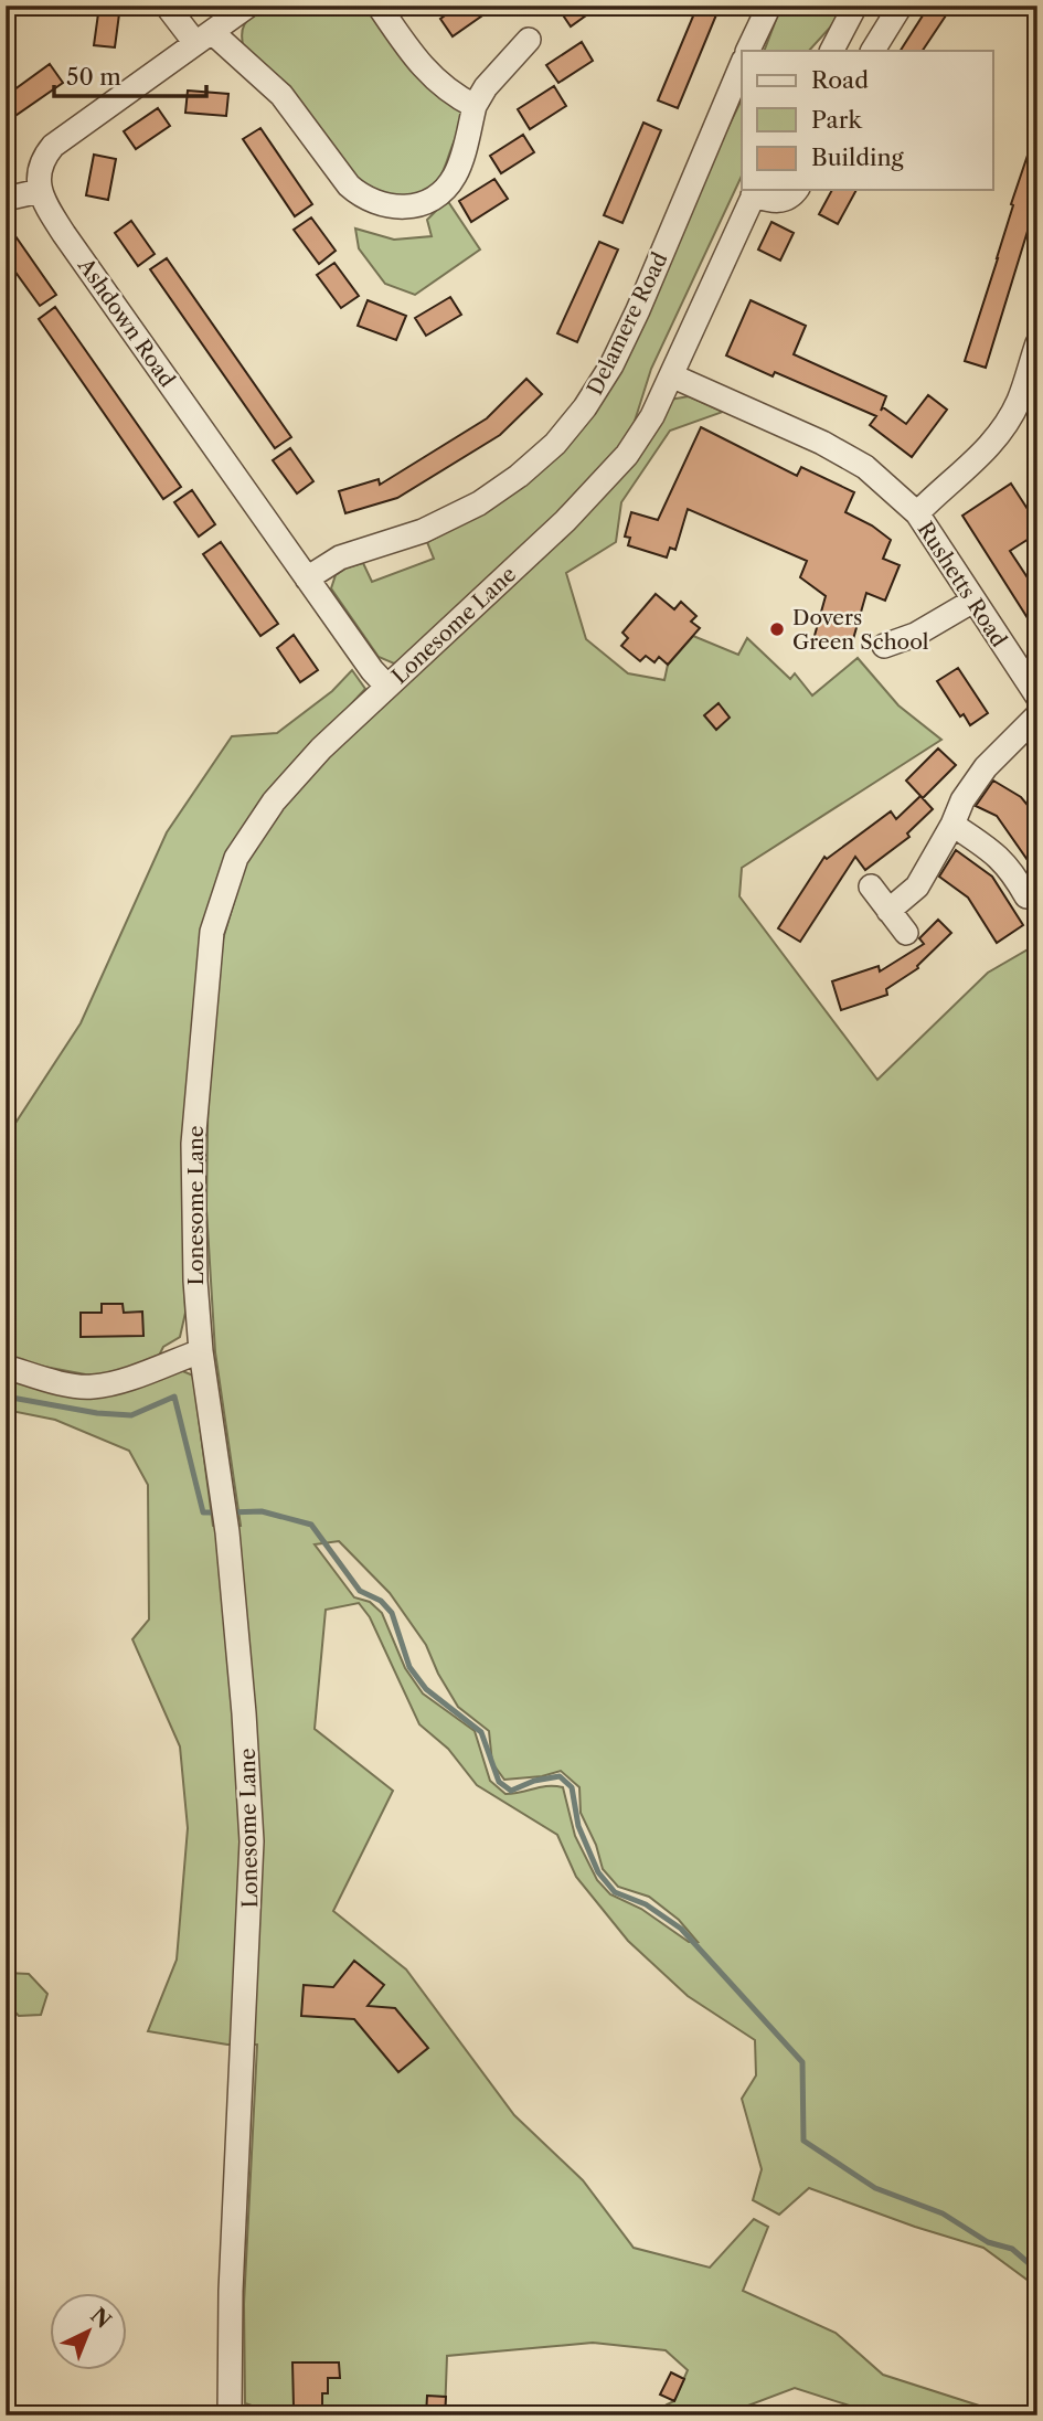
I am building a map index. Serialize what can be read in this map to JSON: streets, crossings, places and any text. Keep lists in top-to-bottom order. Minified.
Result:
{"streets":{"street":["Ashdown Road","Delamere Road","Rushetts Road","Lonesome Lane"]},"crossings":[["Ashdown Road","Delamere Road"],["Ashdown Road","Lonesome Lane"],["Rushetts Road","Lonesome Lane"]],"places":["Dovers Green School"],"legend":["Road","Park","Building"],"scale_bar":"50 m","north":"top right"}
